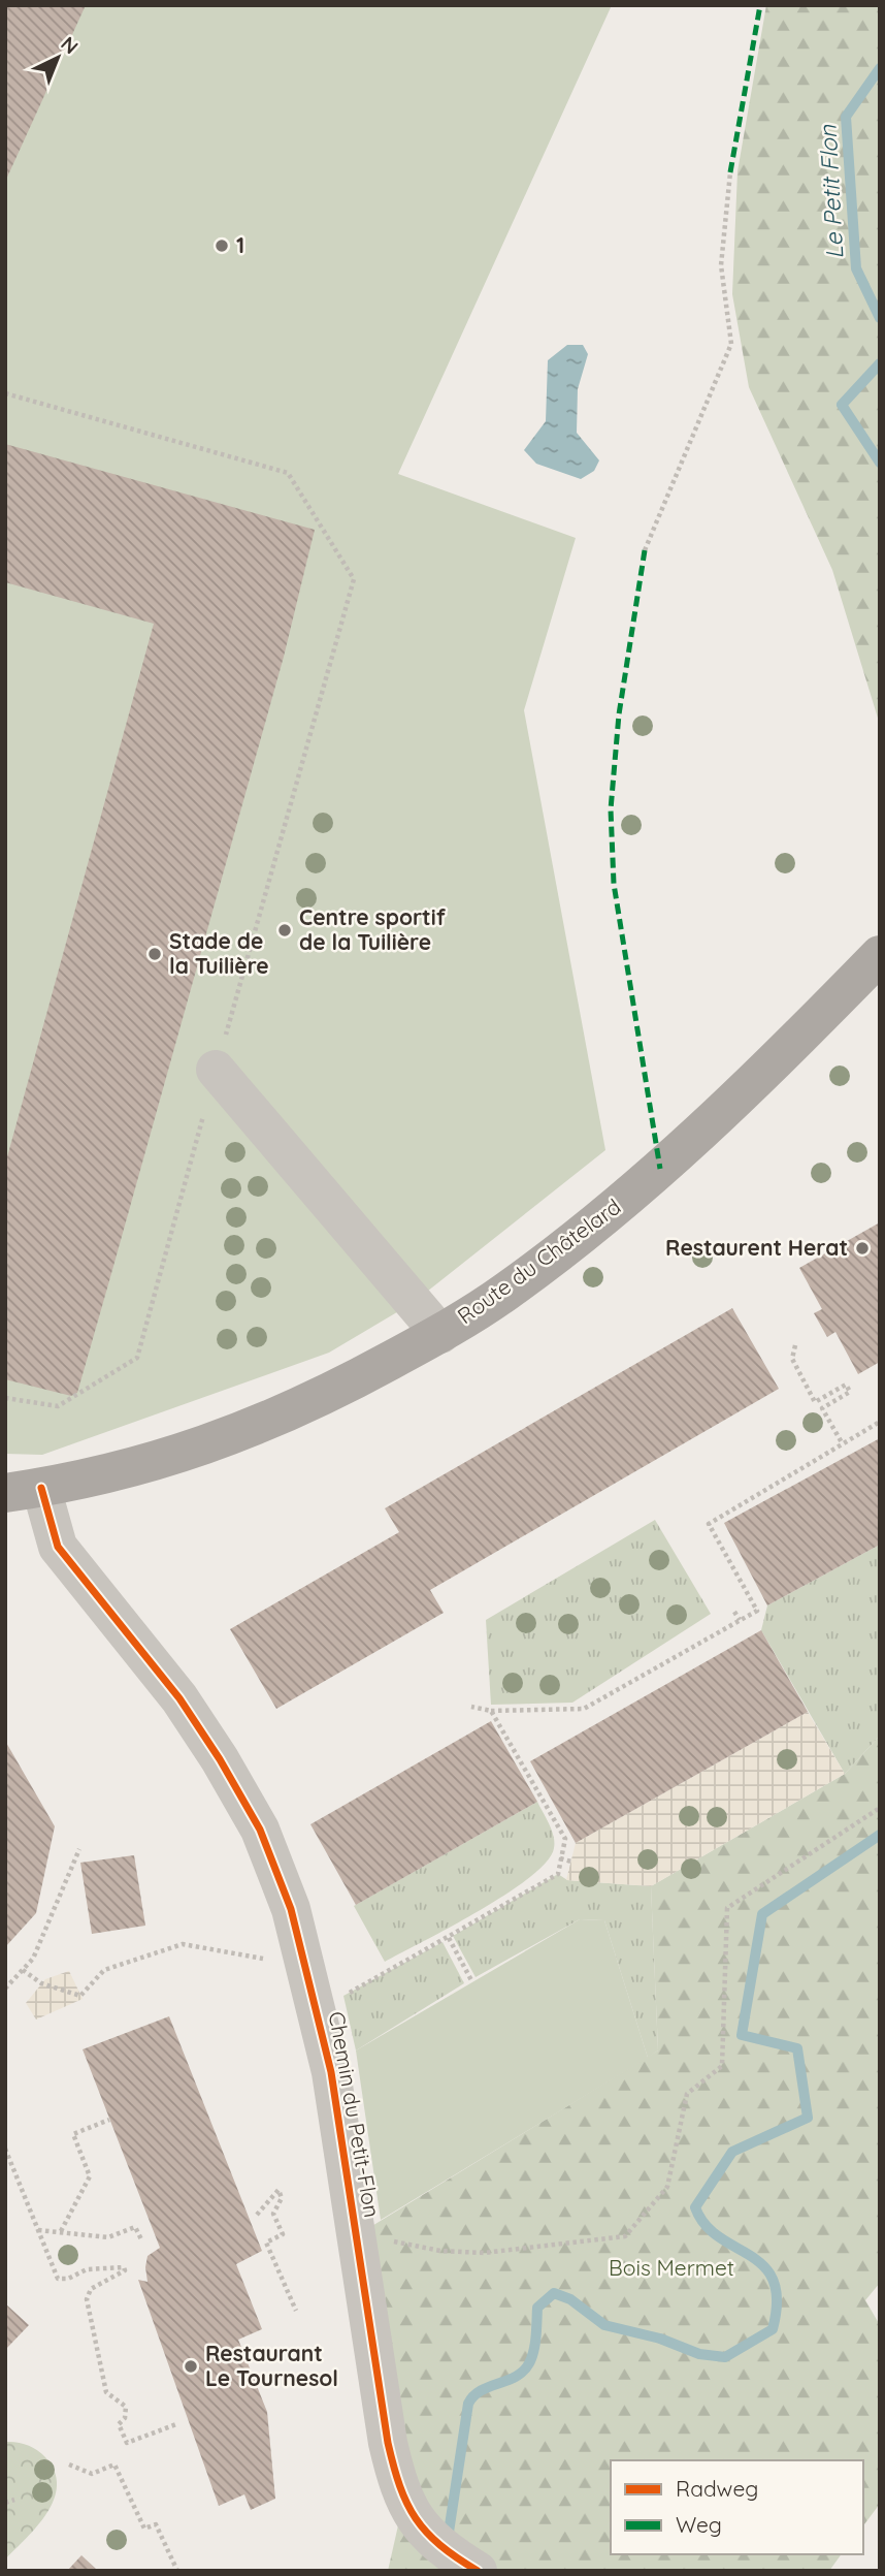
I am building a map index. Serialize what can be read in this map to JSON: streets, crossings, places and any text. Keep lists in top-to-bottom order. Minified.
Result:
{"streets":{"main road":["Route du Châtelard"],"street":["Chemin du Petit-Flon"]},"crossings":[["Route du Châtelard","Chemin du Petit-Flon"]],"water":["Le Petit Flon"],"parks":["Bois Mermet"],"places":["1","Centre sportif de la Tuilière","Stade de la Tuilière","Restaurent Herat","Restaurant Le Tournesol"],"legend":["Radweg","Weg"],"north":"top right"}
